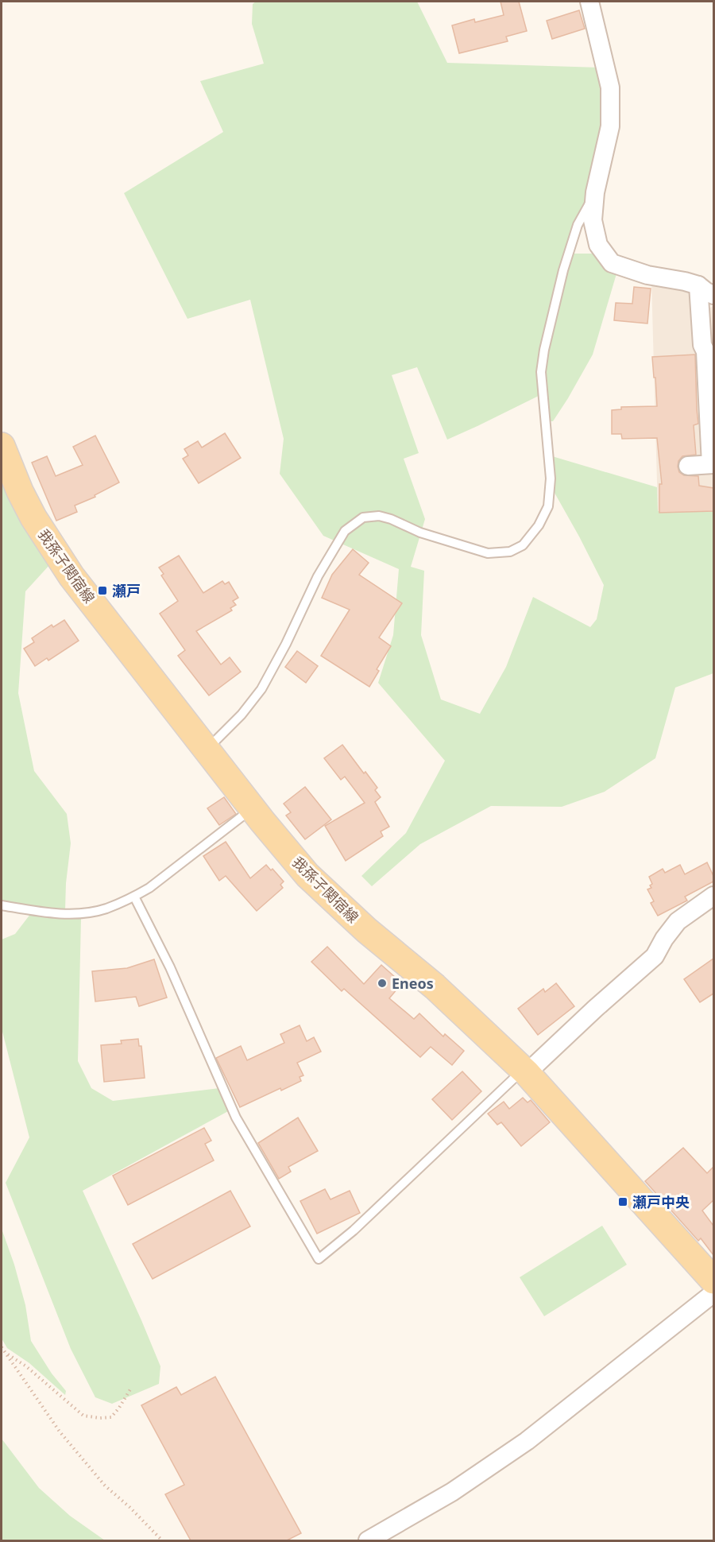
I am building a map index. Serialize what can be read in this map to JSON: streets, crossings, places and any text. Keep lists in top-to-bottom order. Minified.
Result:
{"streets":{"main road":["我孫子関宿線"]},"places":{"transit":["瀬戸","瀬戸中央"],"other":["Eneos"]}}
